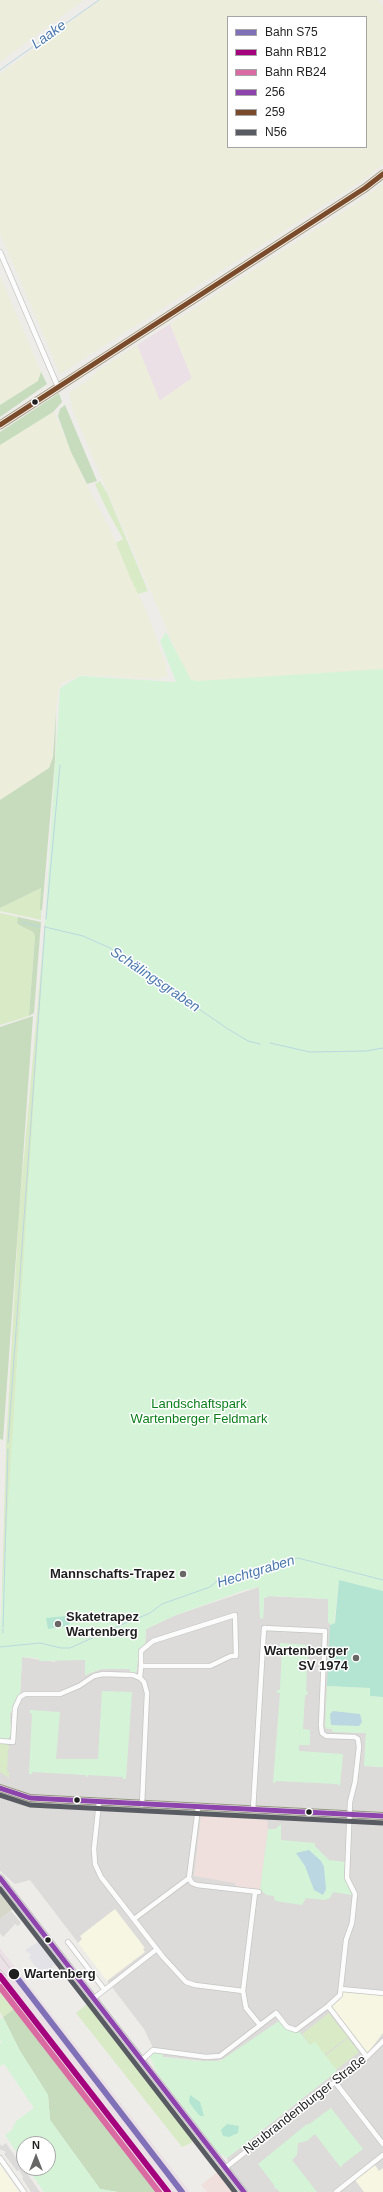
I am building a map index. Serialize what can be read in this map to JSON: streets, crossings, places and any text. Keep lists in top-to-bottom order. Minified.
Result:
{"streets":{"street":["Neubrandenburger Straße"]},"water":["Laake","Schälingsgraben","Hechtgraben"],"parks":["Landschaftspark Wartenberger Feldmark"],"places":["Mannschafts-Trapez","Skatetrapez Wartenberg","Wartenberger SV 1974","Wartenberg"],"lines":["transit line 259","transit line 256","transit line N56","rail line S75","rail line RB12","rail line RB24"],"legend":["Bahn S75","Bahn RB12","Bahn RB24","256","259","N56"],"north":"top"}
